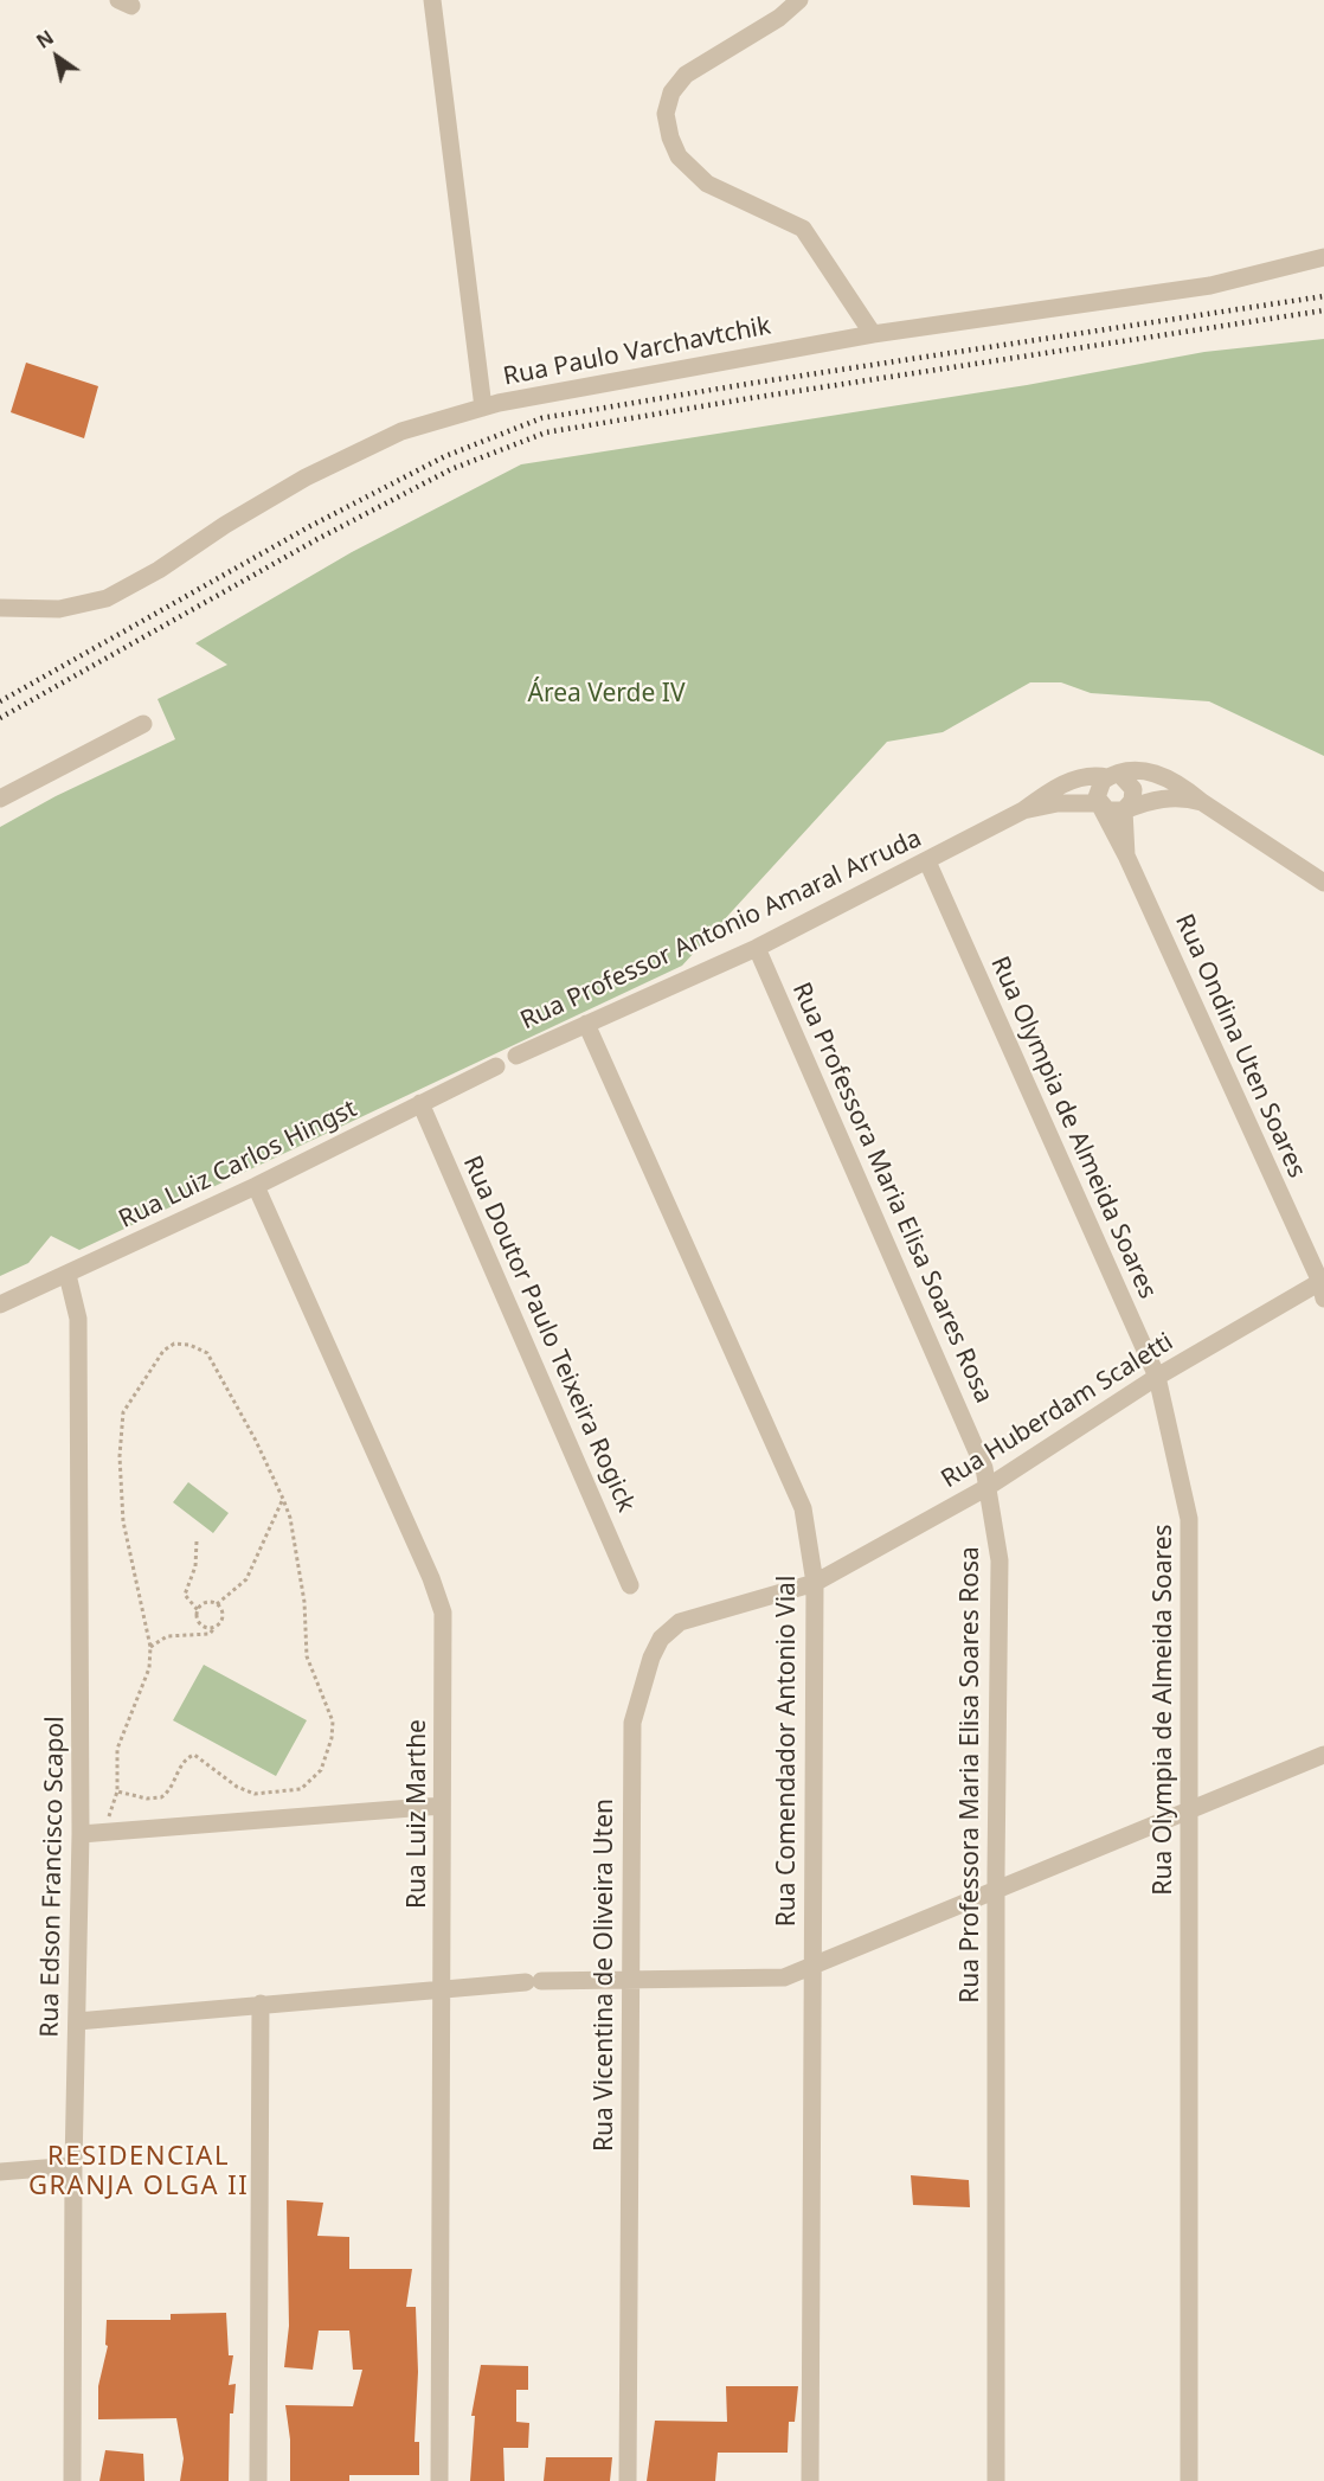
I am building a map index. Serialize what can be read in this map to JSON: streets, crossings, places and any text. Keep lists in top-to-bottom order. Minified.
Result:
{"streets":{"street":["Rua Paulo Varchavtchik","Rua Professor Antonio Amaral Arruda","Rua Ondina Uten Soares","Rua Olympia de Almeida Soares","Rua Luiz Carlos Hingst","Rua Professora Maria Elisa Soares Rosa","Rua Doutor Paulo Teixeira Rogick","Rua Huberdam Scaletti","Rua Comendador Antonio Vial","Rua Luiz Marthe","Rua Edson Francisco Scapol","Rua Vicentina de Oliveira Uten"]},"crossings":[["Rua Professor Antonio Amaral Arruda","Rua Olympia de Almeida Soares"],["Rua Professor Antonio Amaral Arruda","Rua Professora Maria Elisa Soares Rosa"],["Rua Professor Antonio Amaral Arruda","Rua Comendador Antonio Vial"],["Rua Ondina Uten Soares","Rua Huberdam Scaletti"],["Rua Olympia de Almeida Soares","Rua Huberdam Scaletti"],["Rua Luiz Carlos Hingst","Rua Doutor Paulo Teixeira Rogick"],["Rua Luiz Carlos Hingst","Rua Luiz Marthe"],["Rua Luiz Carlos Hingst","Rua Edson Francisco Scapol"],["Rua Professora Maria Elisa Soares Rosa","Rua Huberdam Scaletti"],["Rua Huberdam Scaletti","Rua Comendador Antonio Vial"],["Rua Huberdam Scaletti","Rua Vicentina de Oliveira Uten"],["Rua Comendador Antonio Vial","Rua Vicentina de Oliveira Uten"]],"districts":["RESIDENCIAL GRANJA OLGA II"],"parks":["Área Verde IV"],"north":"top left"}
